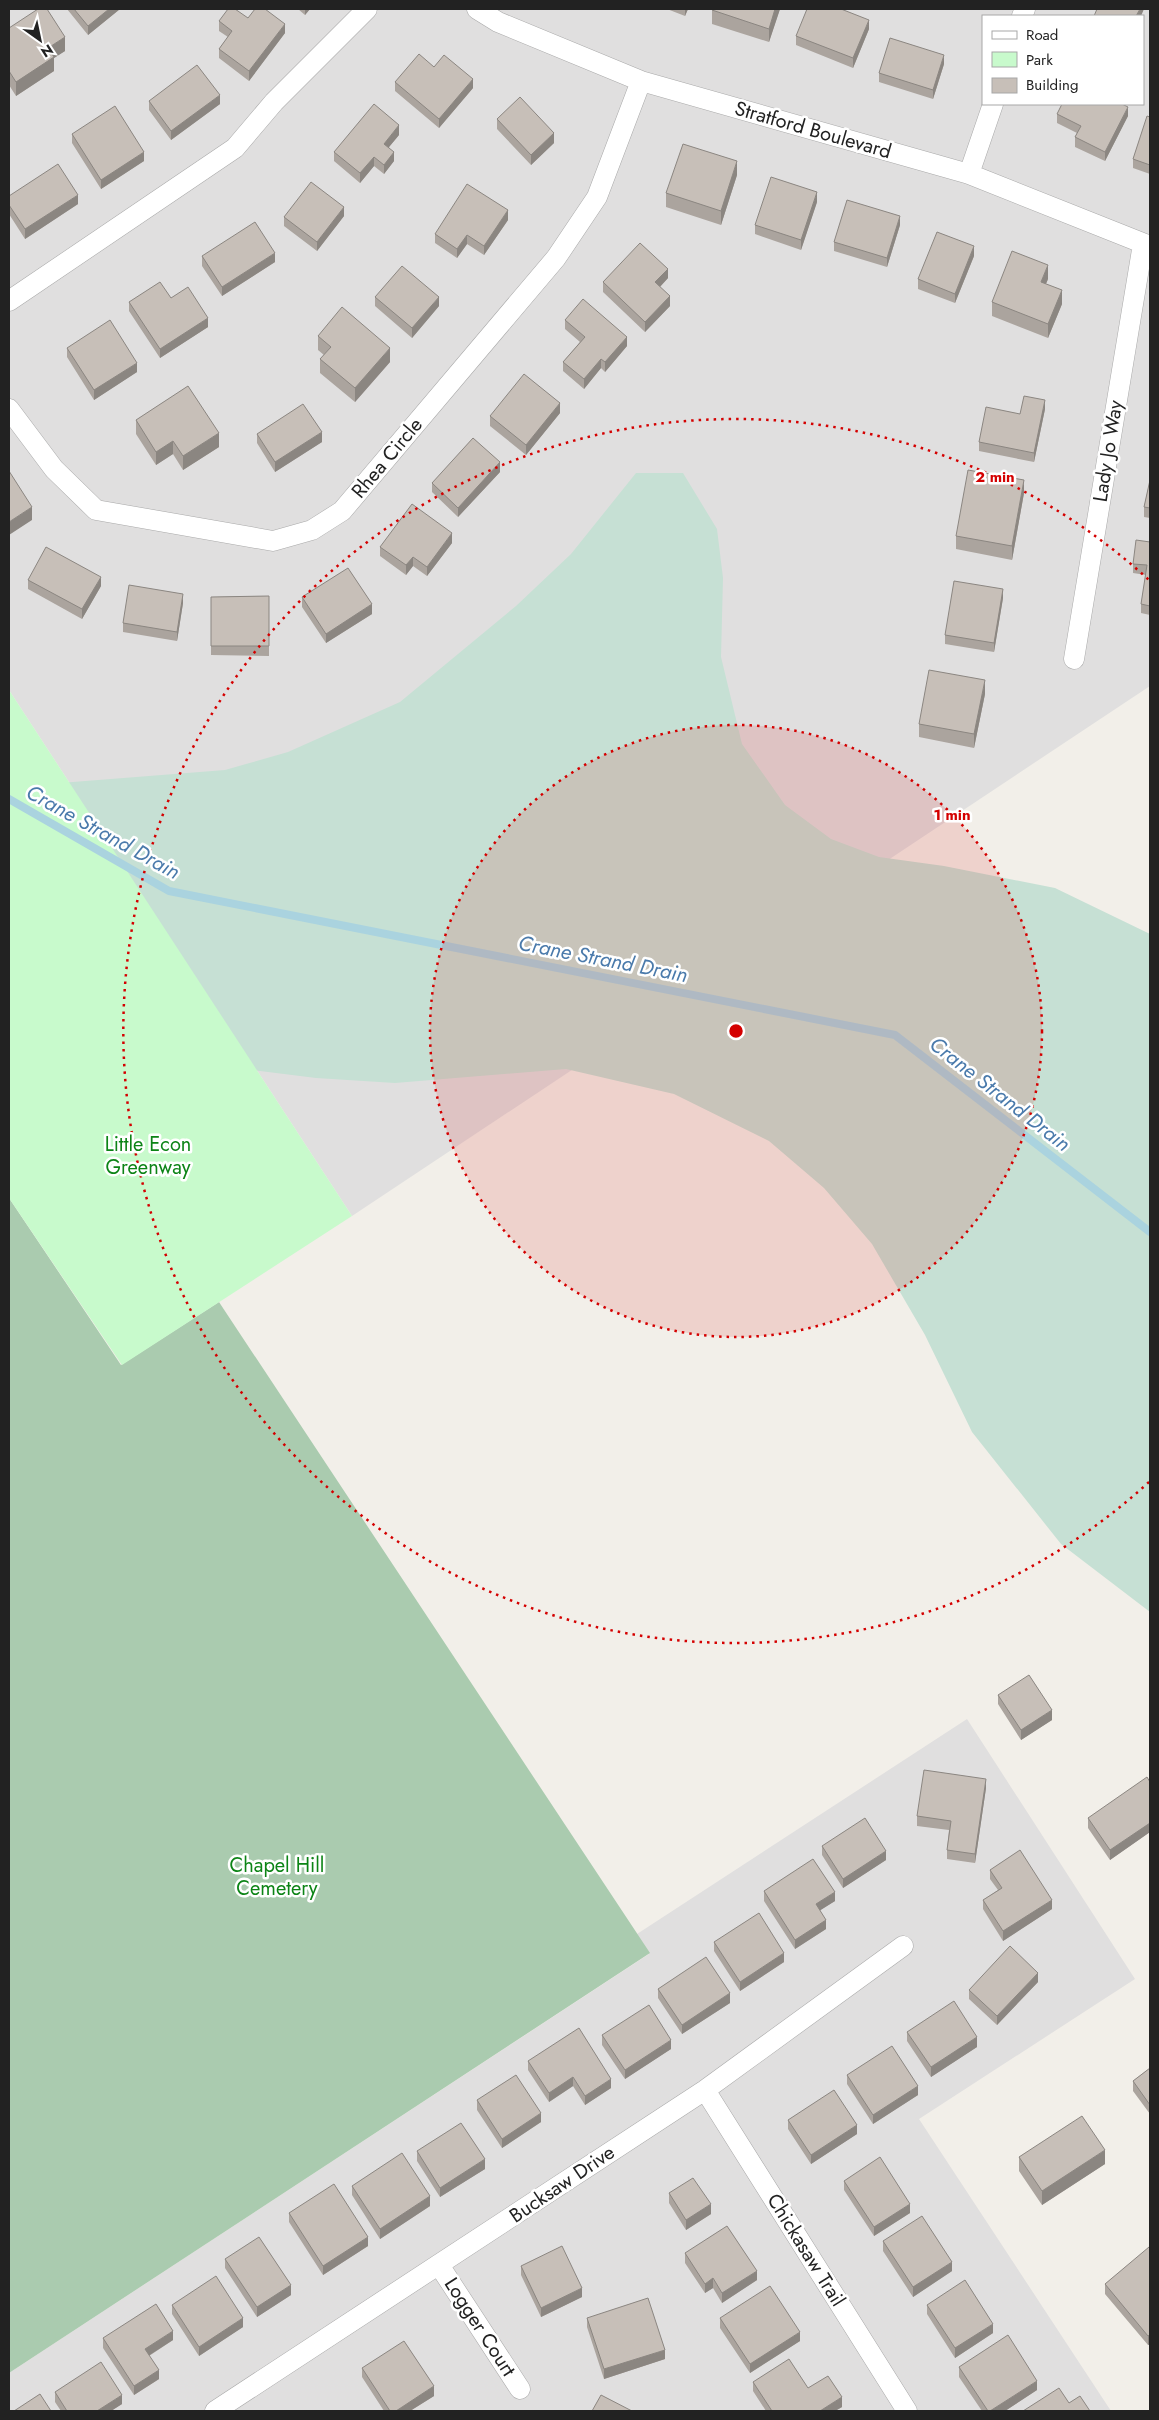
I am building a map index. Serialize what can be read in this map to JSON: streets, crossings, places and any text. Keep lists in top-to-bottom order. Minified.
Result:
{"streets":{"street":["Stratford Boulevard","Lady Jo Way","Rhea Circle","Bucksaw Drive","Chickasaw Trail","Logger Court"]},"crossings":[["Stratford Boulevard","Lady Jo Way"],["Stratford Boulevard","Rhea Circle"],["Bucksaw Drive","Chickasaw Trail"],["Bucksaw Drive","Logger Court"]],"water":["Crane Strand Drain"],"parks":["Little Econ Greenway","Chapel Hill Cemetery"],"legend":["Road","Park","Building"],"north":"bottom right","rings":["2 min","1 min"]}
